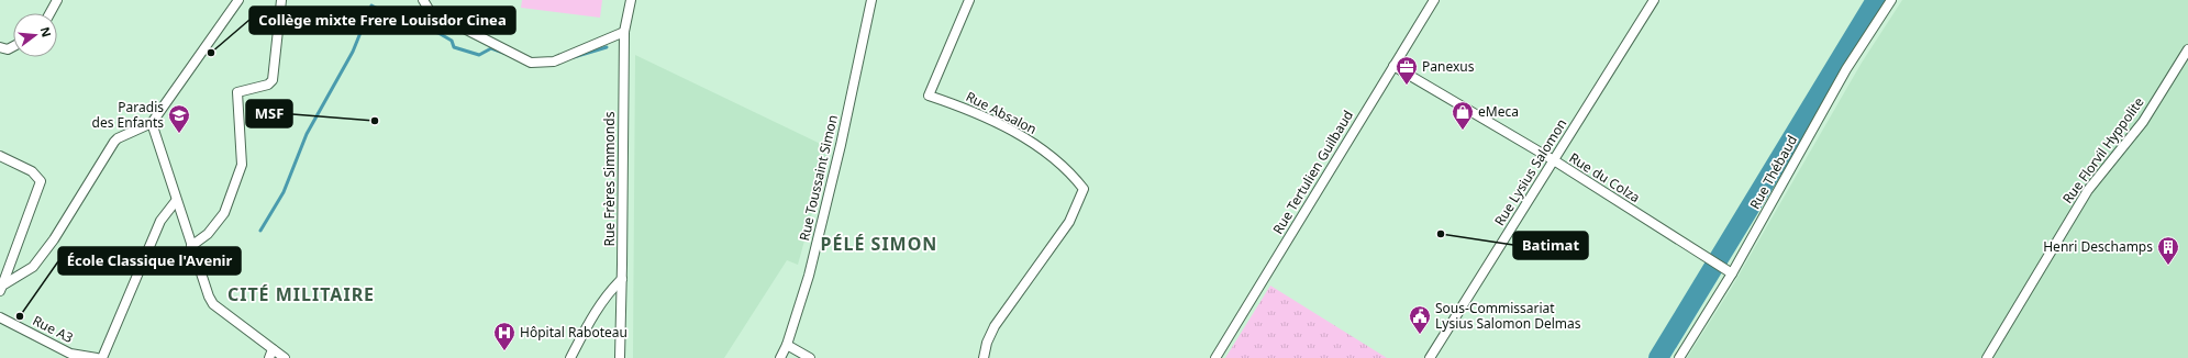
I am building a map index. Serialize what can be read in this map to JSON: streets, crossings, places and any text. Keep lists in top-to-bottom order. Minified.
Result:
{"streets":{"street":["Rue Absalon","Rue Florvil Hyppolite","Rue Tertulien Guilbaud","Rue Lysius Salomon","Rue Thébaud","Rue Toussaint Simon","Rue du Colza","Rue Frères Simmonds","Rue A3"]},"crossings":[["Rue Tertulien Guilbaud","Rue du Colza"],["Rue Lysius Salomon","Rue du Colza"],["Rue Thébaud","Rue du Colza"]],"districts":["PÉLÉ SIMON","CITÉ MILITAIRE"],"places":{"other":["Collège mixte Frere Louisdor Cinea","MSF","Batimat","École Classique l'Avenir"],"office":["Panexus"],"shop":["eMeca"],"school or university":["Paradis des Enfants"],"building":["Henri Deschamps"],"public building":["Sous-Commissariat Lysius Salomon Delmas"],"hospital":["Hôpital Raboteau"]},"north":"right"}
